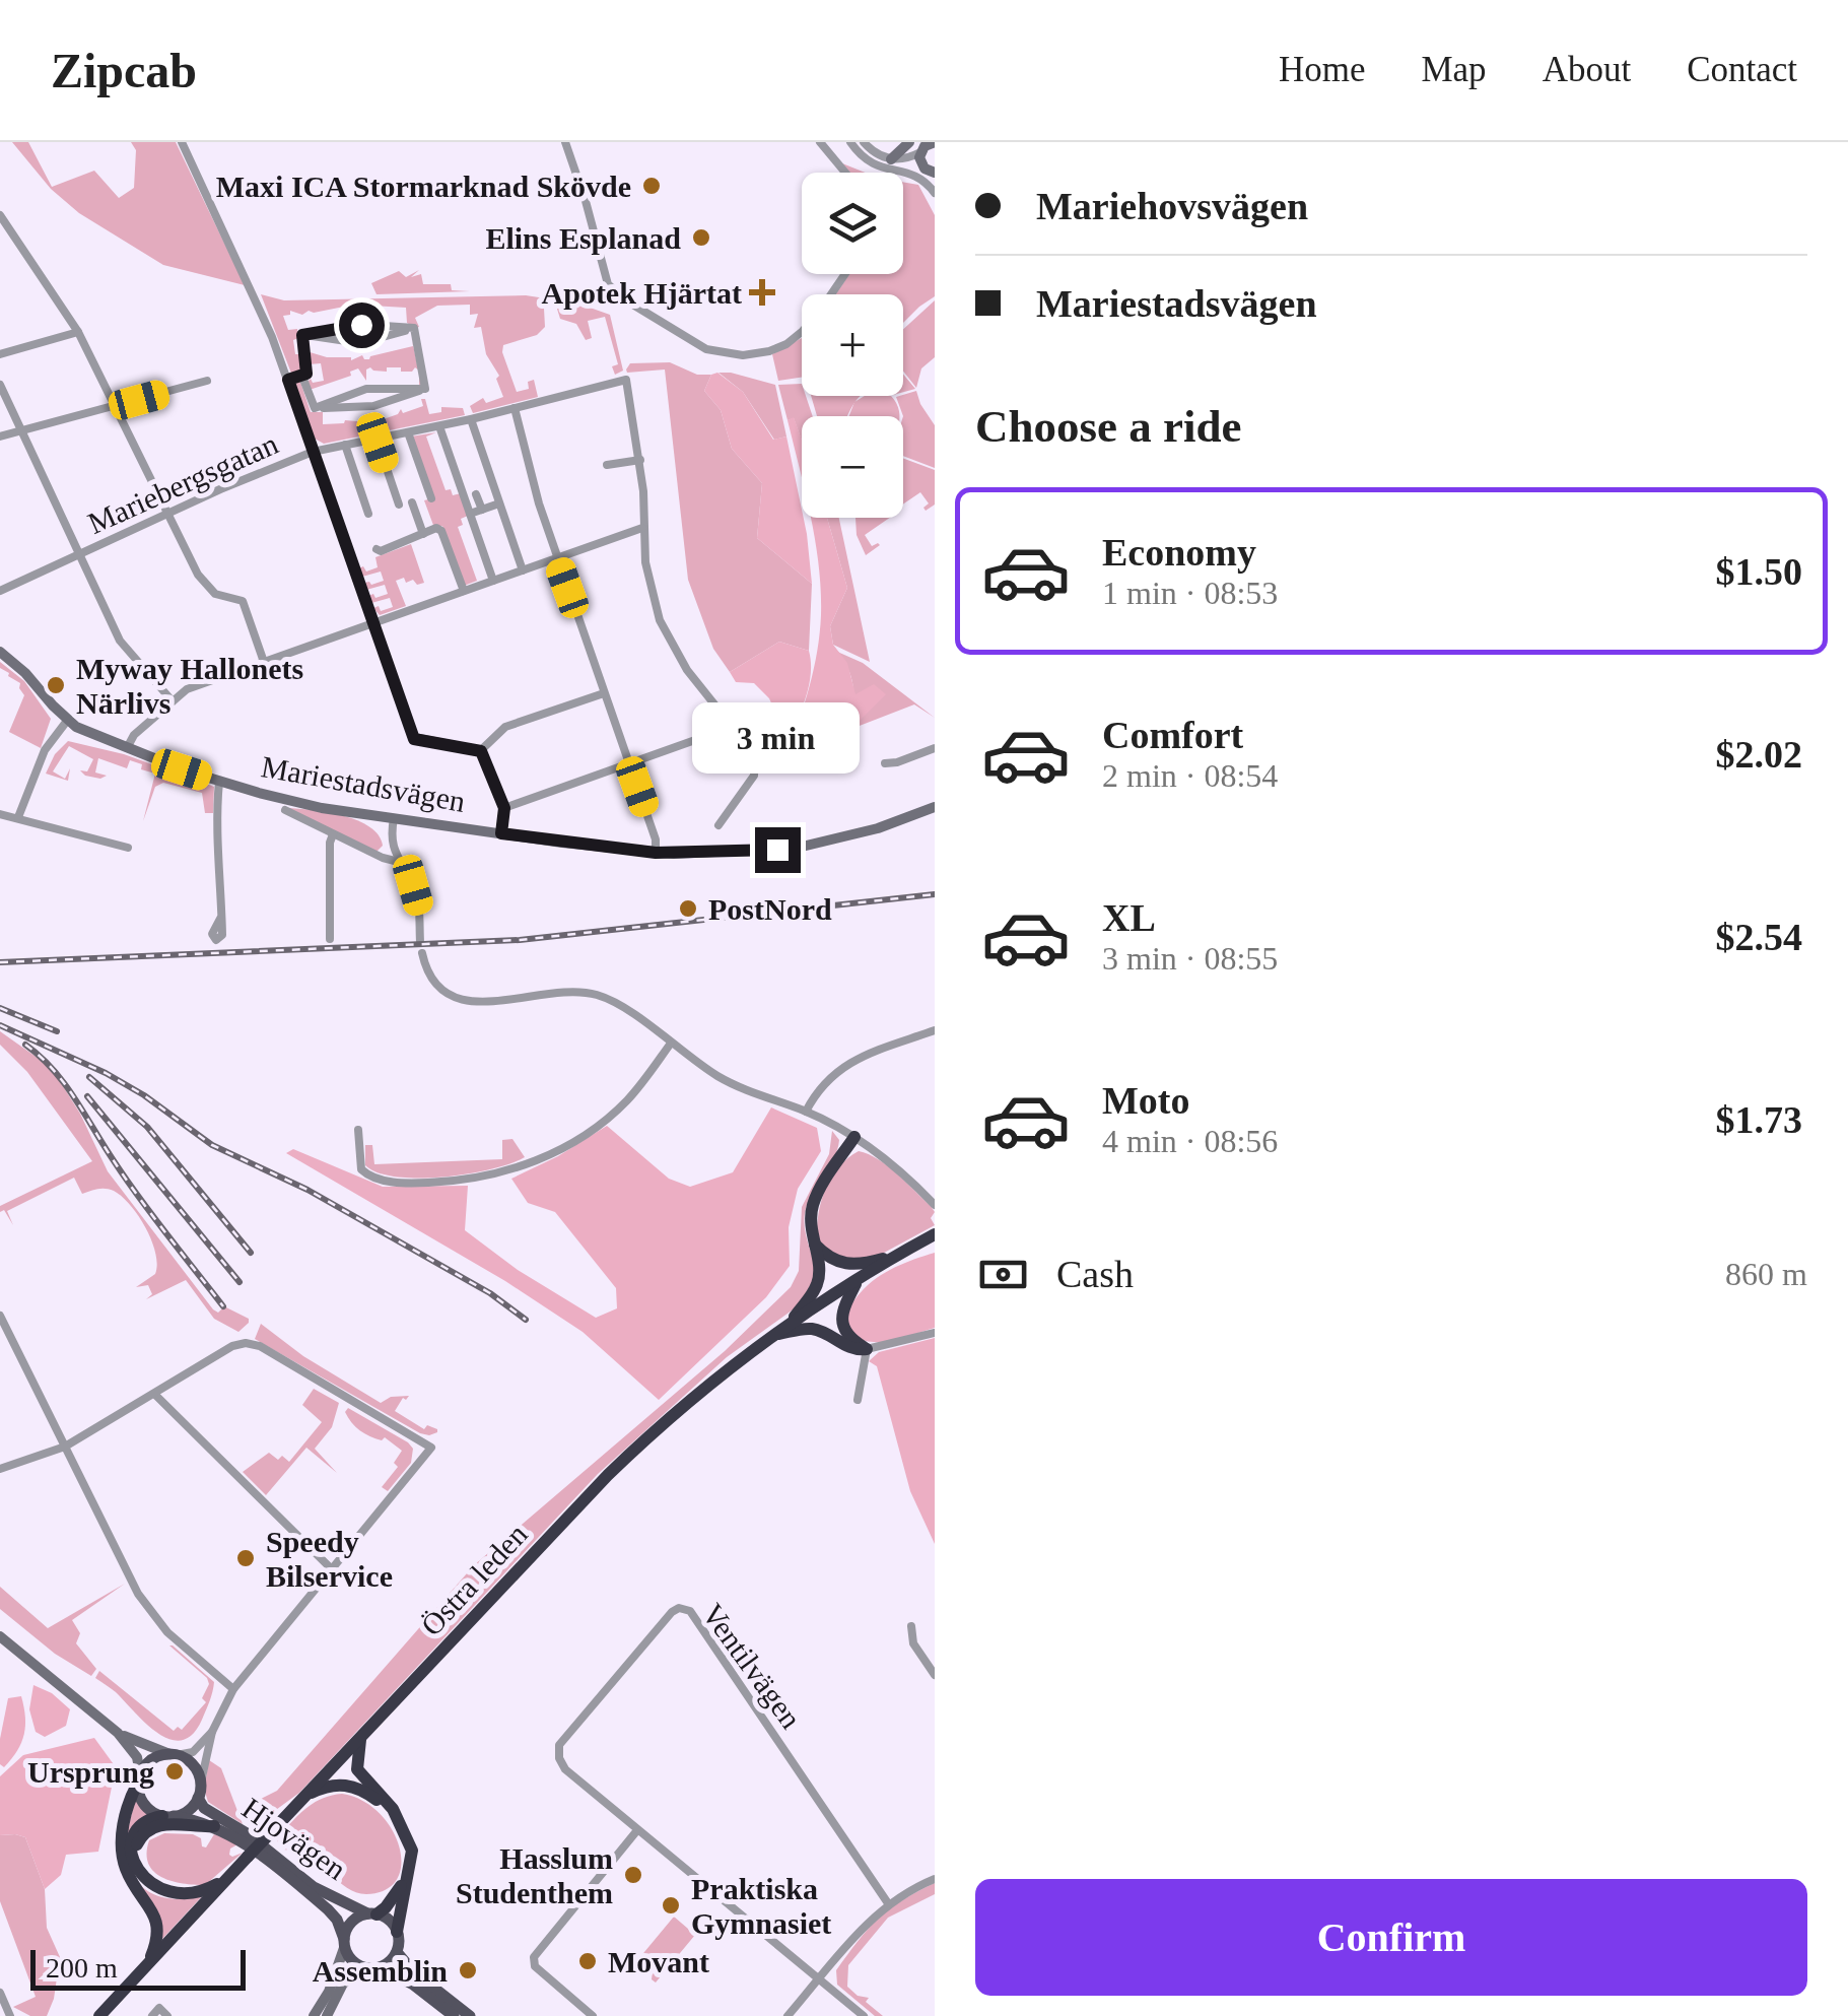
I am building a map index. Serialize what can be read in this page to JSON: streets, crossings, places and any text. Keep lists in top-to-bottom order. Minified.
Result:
{"streets":{"highway":["Östra leden"],"main road":["Hjovägen"],"street":["Mariebergsgatan","Mariestadsvägen","Ventilvägen"]},"places":{"other":["Maxi ICA Stormarknad Skövde","Elins Esplanad","Myway Hallonets Närlivs","PostNord","Speedy Bilservice","Ursprung","Hasslum Studenthem","Praktiska Gymnasiet","Movant","Assemblin"],"health":["Apotek Hjärtat"]},"scale_bar":"200 m","page":{"header":"Zipcab","nav":["Home","Map","About","Contact"],"banner":["Mariehovsvägen","Mariestadsvägen"],"map_buttons":["+","−"],"heading":"Choose a ride","list":[{"name":"Economy","note":"1 min · 08:53","value":"$1.50"},{"name":"Comfort","note":"2 min · 08:54","value":"$2.02"},{"name":"XL","note":"3 min · 08:55","value":"$2.54"},{"name":"Moto","note":"4 min · 08:56","value":"$1.73"}],"bubble":"3 min","pay":["Cash","860 m"],"buttons":"Confirm","scale":"200 m"}}
